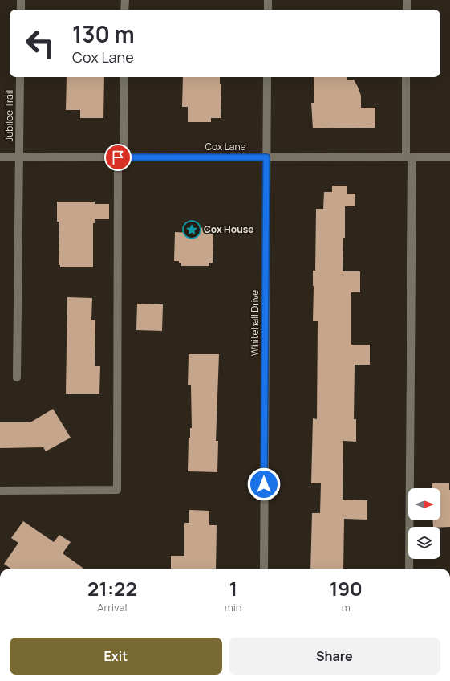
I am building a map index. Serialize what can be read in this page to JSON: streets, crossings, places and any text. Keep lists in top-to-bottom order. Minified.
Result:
{"streets":{"street":["Jubilee Trail","Cox Lane","Whitehall Drive"]},"crossings":[["Jubilee Trail","Cox Lane"],["Cox Lane","Whitehall Drive"]],"places":{"place":["Cox House"]},"north":"right","page":{"turn":["130 m","Cox Lane"],"eta":["21:22","Arrival","1","min","190","m"],"buttons":["Exit","Share"]}}
